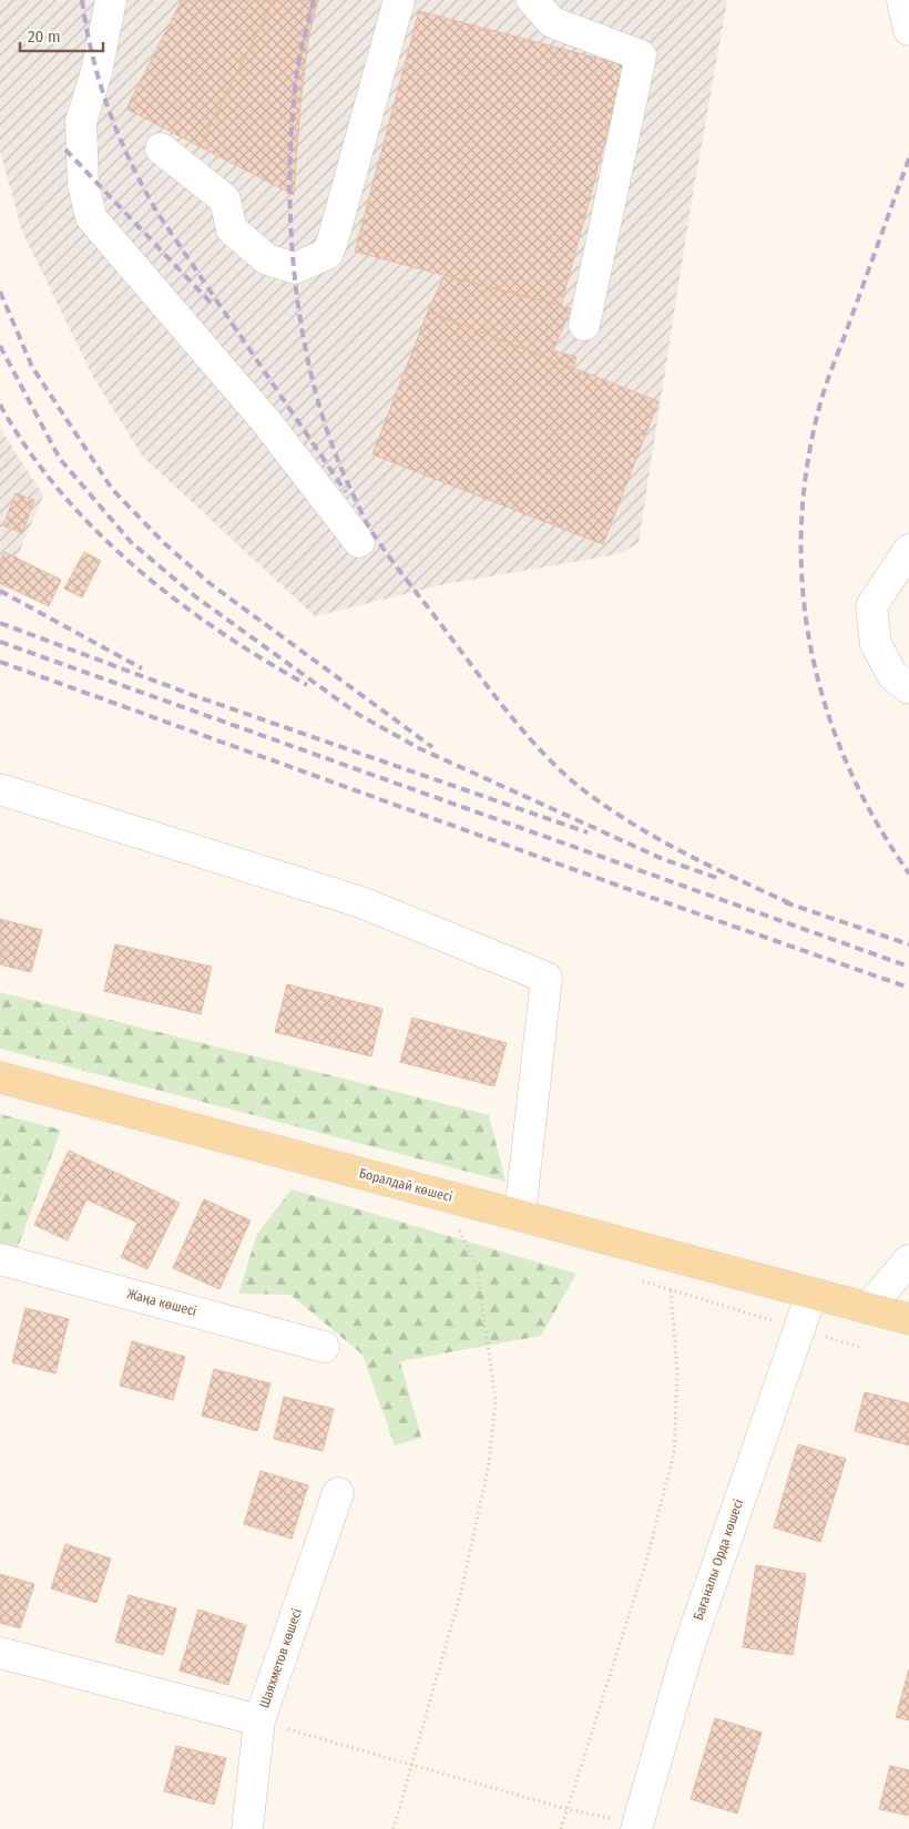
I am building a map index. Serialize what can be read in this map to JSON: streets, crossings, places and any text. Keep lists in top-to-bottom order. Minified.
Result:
{"streets":{"main road":["Боралдай көшесі"],"street":["Жаңа көшесі","Бағаналы Орда көшесі","Шаяхметов көшесі"]},"crossings":[["Боралдай көшесі","Бағаналы Орда көшесі"]],"scale_bar":"20 m"}
